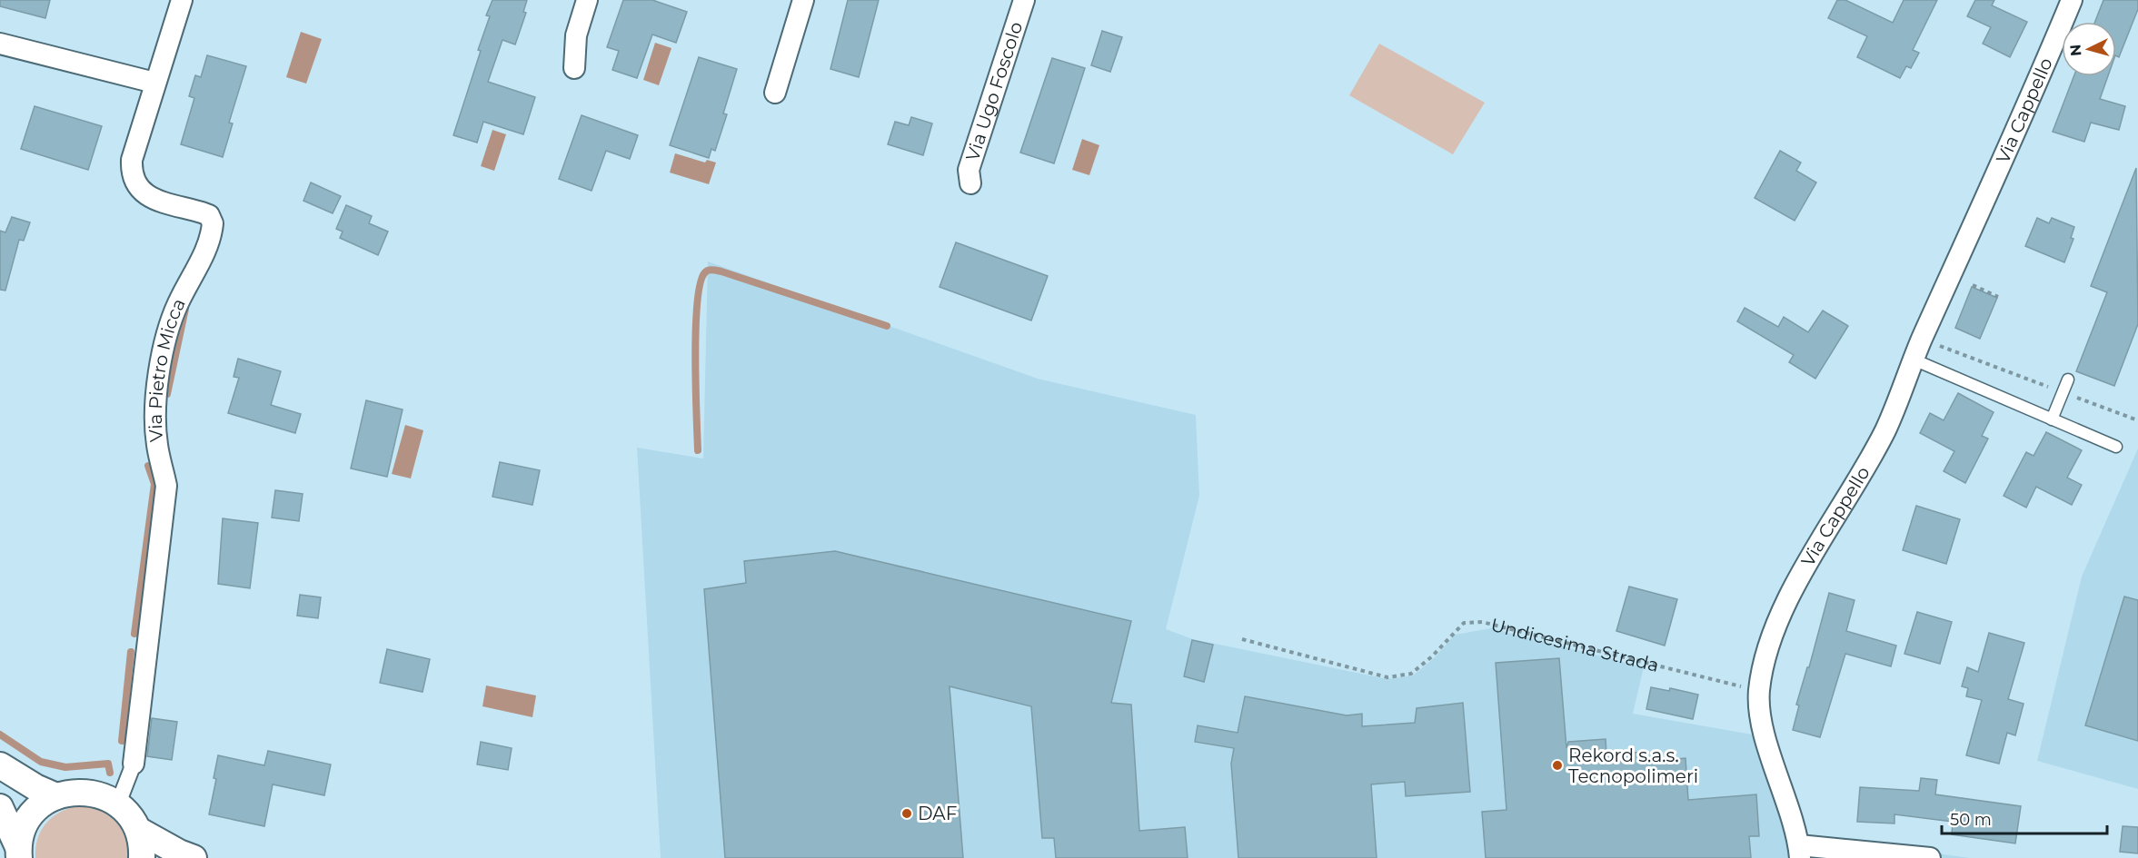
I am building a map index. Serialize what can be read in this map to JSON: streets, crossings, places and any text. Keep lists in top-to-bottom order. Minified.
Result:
{"streets":{"street":["Via Ugo Foscolo","Via Cappello","Via Pietro Micca"],"path":["Undicesima Strada"]},"crossings":[["Via Cappello","Undicesima Strada"]],"places":["Rekord s.a.s. Tecnopolimeri","DAF"],"scale_bar":"50 m","north":"left"}
